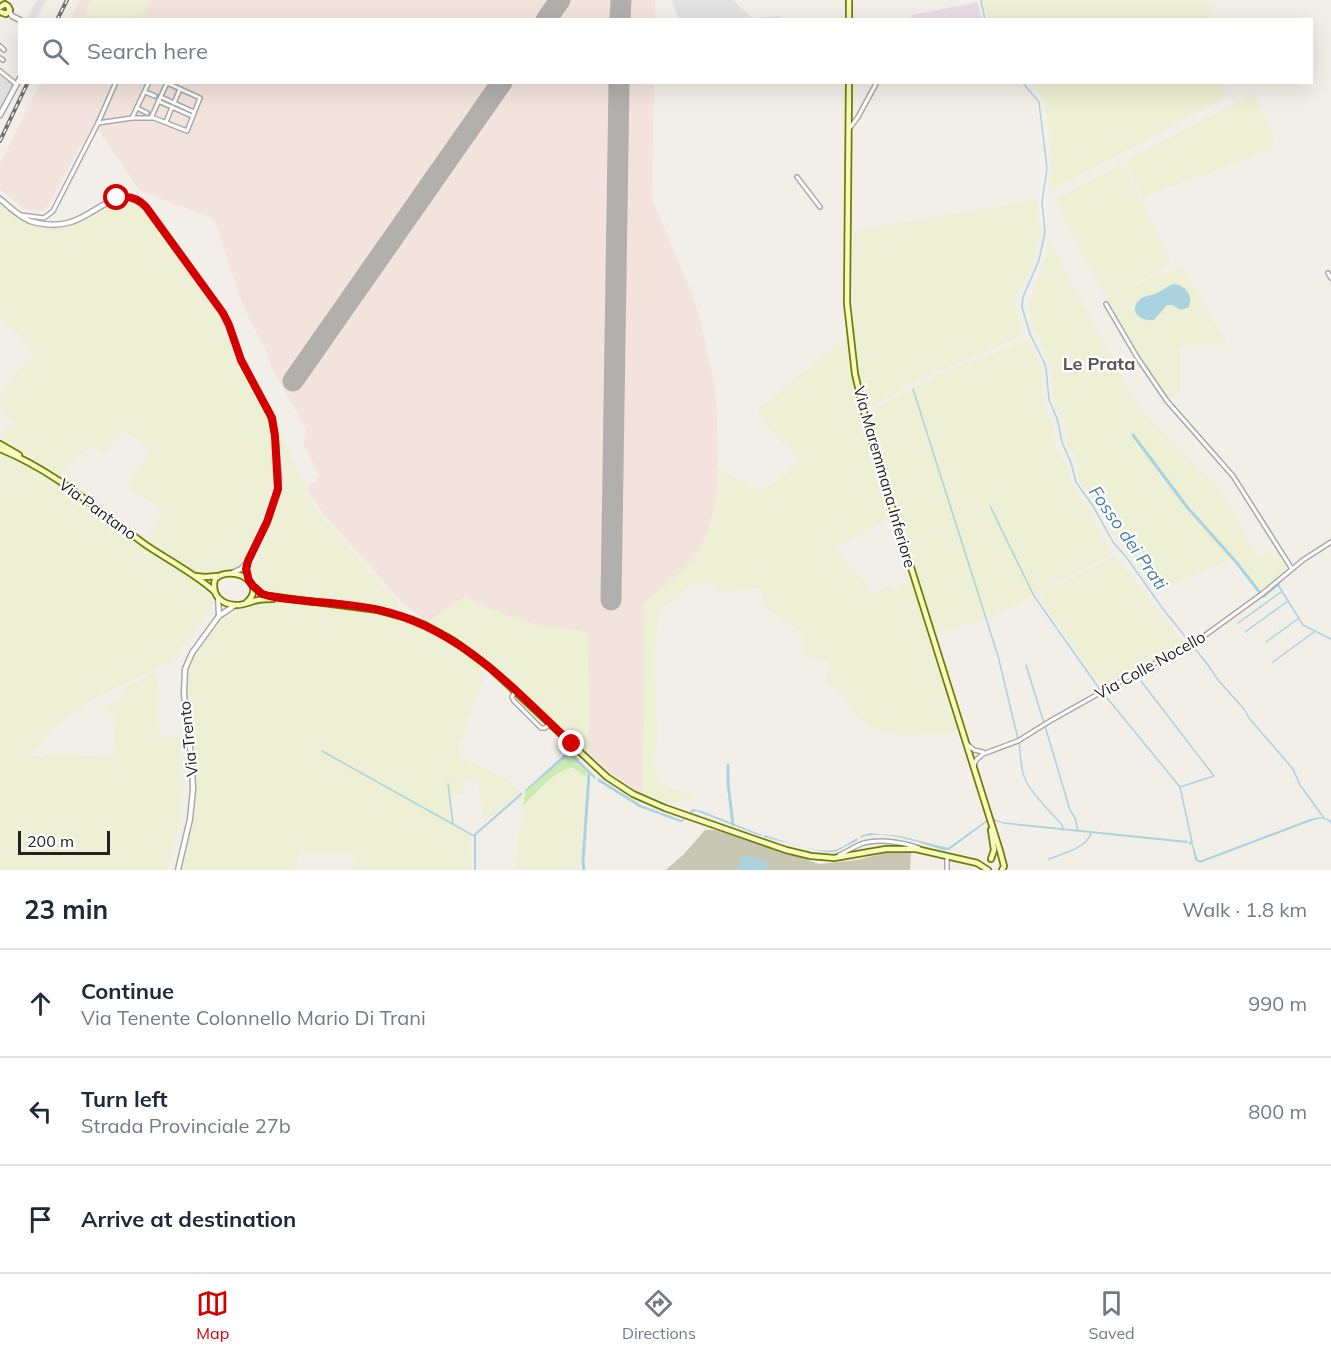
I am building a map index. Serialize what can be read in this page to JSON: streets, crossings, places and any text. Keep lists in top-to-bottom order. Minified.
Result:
{"streets":{"main road":["Via Maremmana Inferiore","Via Pantano"],"street":["Via Colle Nocello","Via Trento"]},"crossings":[["Via Pantano","Via Trento"]],"districts":["Le Prata"],"water":["Fosso dei Prati"],"scale_bar":"200 m","page":{"search":"Search here","scale":"200 m","heading":["23 min","Walk · 1.8 km"],"list":[["Continue","Via Tenente Colonnello Mario Di Trani","990 m"],["Turn left","Strada Provinciale 27b","800 m"],"Arrive at destination"],"nav":["Map","Directions","Saved"]}}
